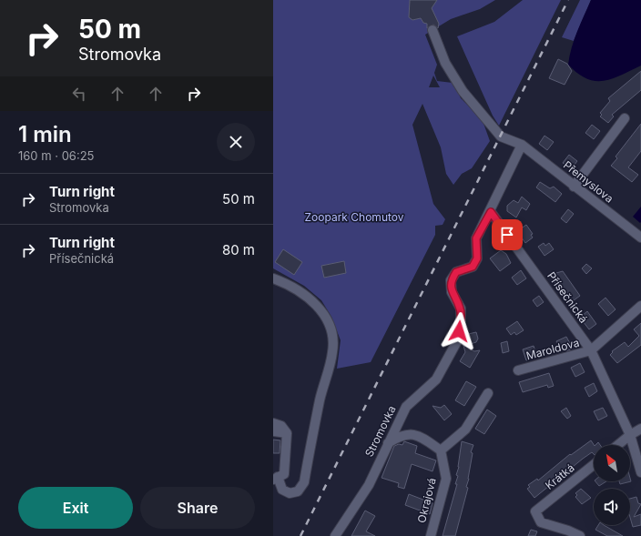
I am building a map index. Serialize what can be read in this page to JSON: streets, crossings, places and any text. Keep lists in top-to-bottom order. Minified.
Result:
{"streets":{"street":["Přemyslova","Přísečnická","Maroldova","Stromovka","Krátká","Okrajová"]},"crossings":[["Přísečnická","Maroldova"],["Přísečnická","Stromovka"]],"parks":["Zoopark Chomutov"],"north":"top left","page":{"turn":["50 m","Stromovka"],"heading":["1 min","160 m · 06:25"],"list":[{"name":"Turn right","note":"Stromovka","value":"50 m"},{"name":"Turn right","note":"Přísečnická","value":"80 m"}],"buttons":["Exit","Share"]}}
